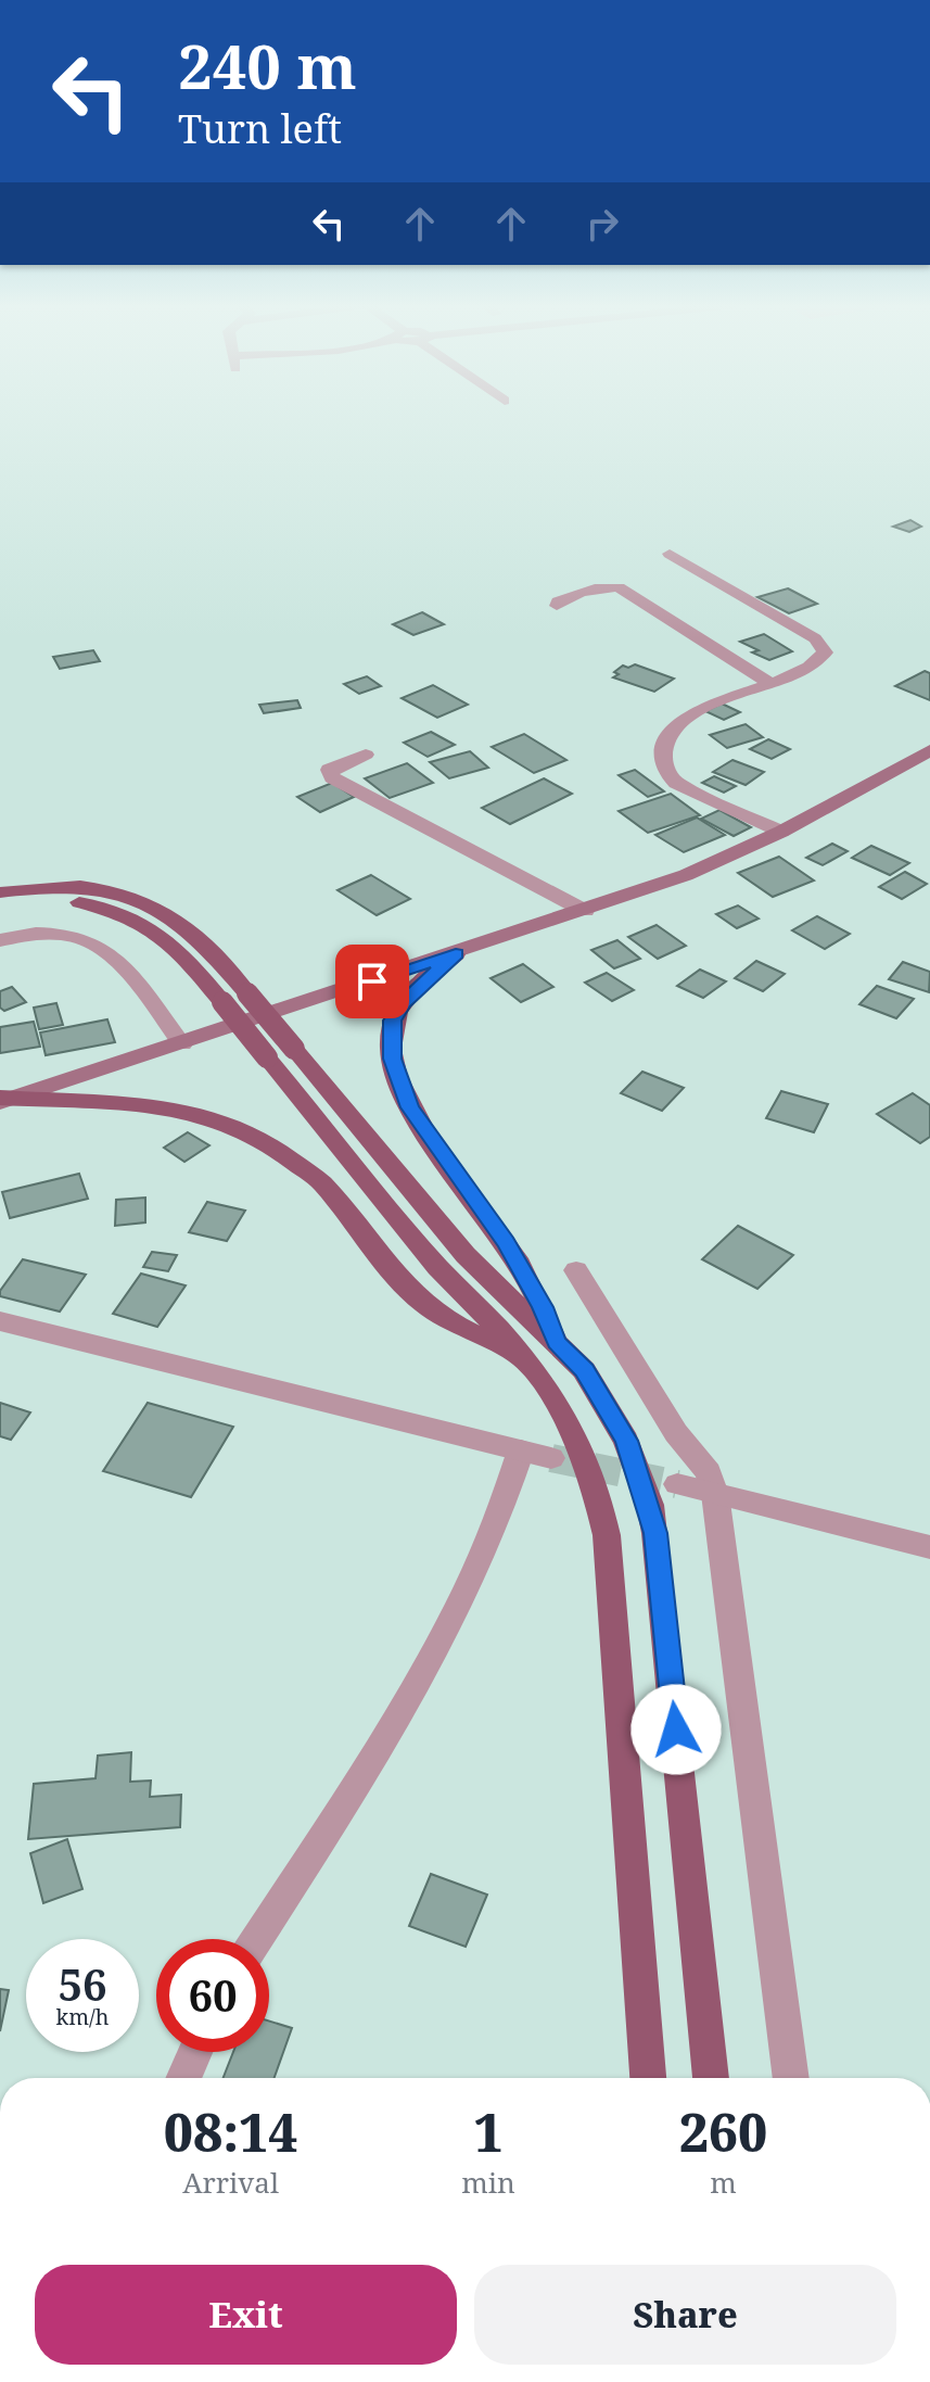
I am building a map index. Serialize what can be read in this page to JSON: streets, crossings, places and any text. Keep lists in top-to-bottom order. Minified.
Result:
{"page":{"turn":["240 m","Turn left"],"speed":"56 km/h","limit":"60","eta":["08:14","Arrival","1","min","260","m"],"buttons":["Exit","Share"]}}
